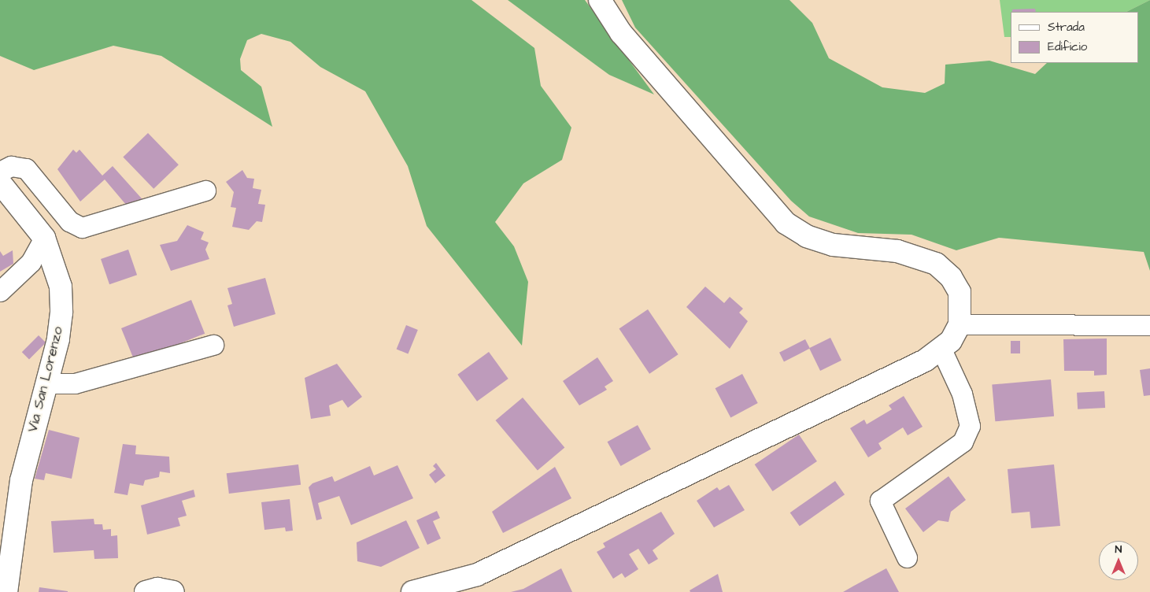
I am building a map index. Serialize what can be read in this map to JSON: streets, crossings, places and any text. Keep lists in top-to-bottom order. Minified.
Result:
{"streets":{"main road":["Via San Lorenzo"]},"legend":["Strada","Edificio"],"north":"top"}
